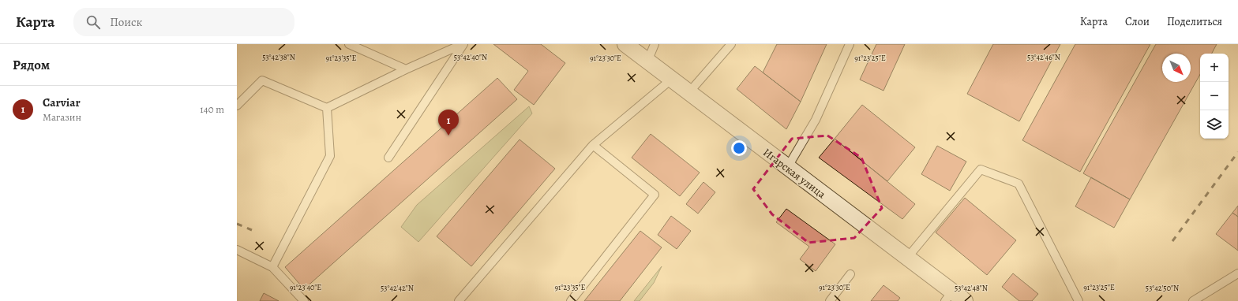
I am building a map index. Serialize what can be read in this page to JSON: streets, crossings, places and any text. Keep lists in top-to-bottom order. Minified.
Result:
{"streets":{"street":["Игарская улица"]},"north":"bottom right","page":{"header":"Карта","search":"Поиск","nav":["Карта","Слои","Поделиться"],"heading":"Рядом","map_buttons":["+","−"],"list":[{"mark":"1","name":"Carviar","note":"Магазин","value":"140 m"}],"pins":"1"},"coordinates":["53°42'38\"N","53°42'40\"N","53°42'46\"N","91°23'35\"E","91°23'30\"E","91°23'25\"E","91°23'40\"E","53°42'42\"N","53°42'48\"N","53°42'50\"N"]}
